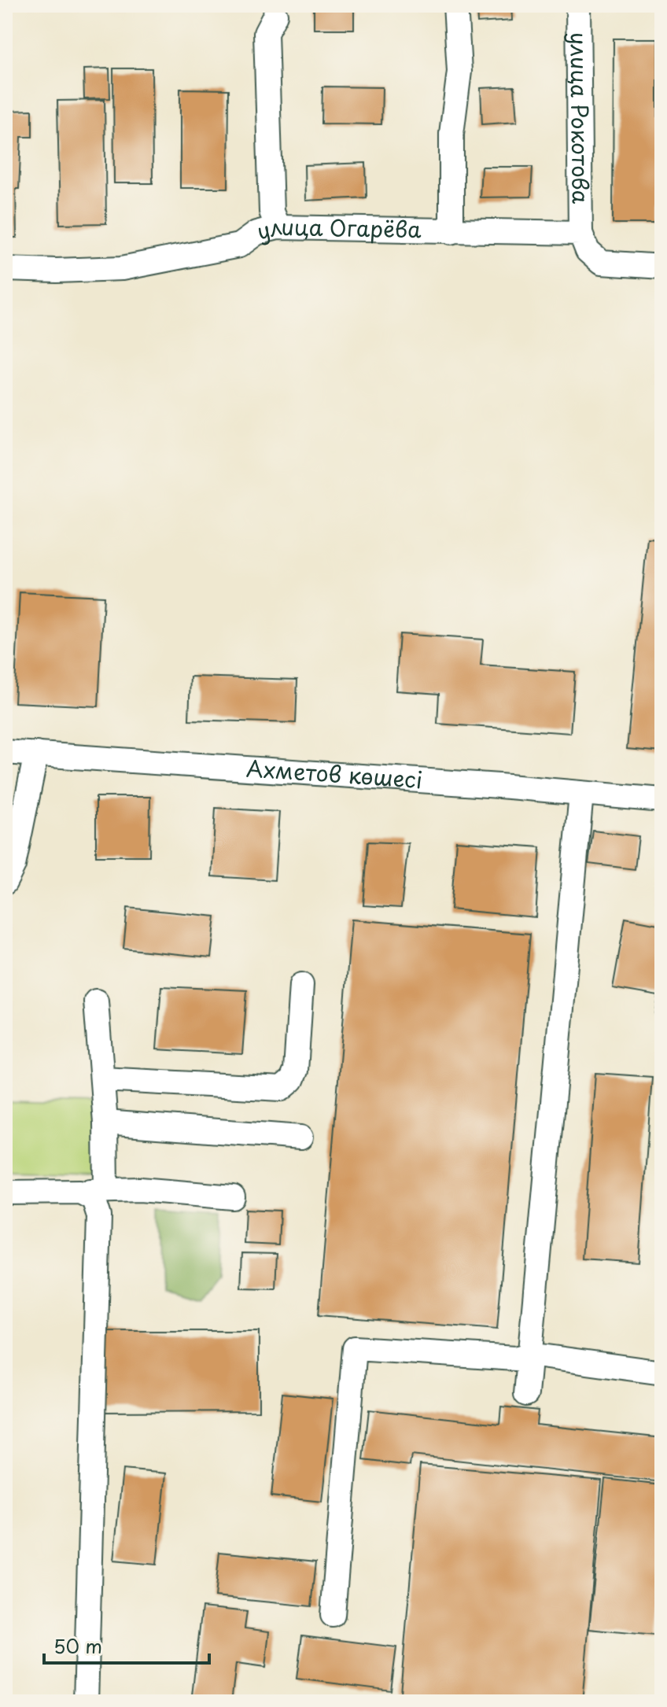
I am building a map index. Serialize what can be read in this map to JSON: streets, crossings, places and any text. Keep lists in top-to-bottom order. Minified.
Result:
{"streets":{"street":["улица Рокотова","улица Огарёва","Ахметов көшесі"]},"crossings":[["улица Рокотова","улица Огарёва"]],"scale_bar":"50 m"}
